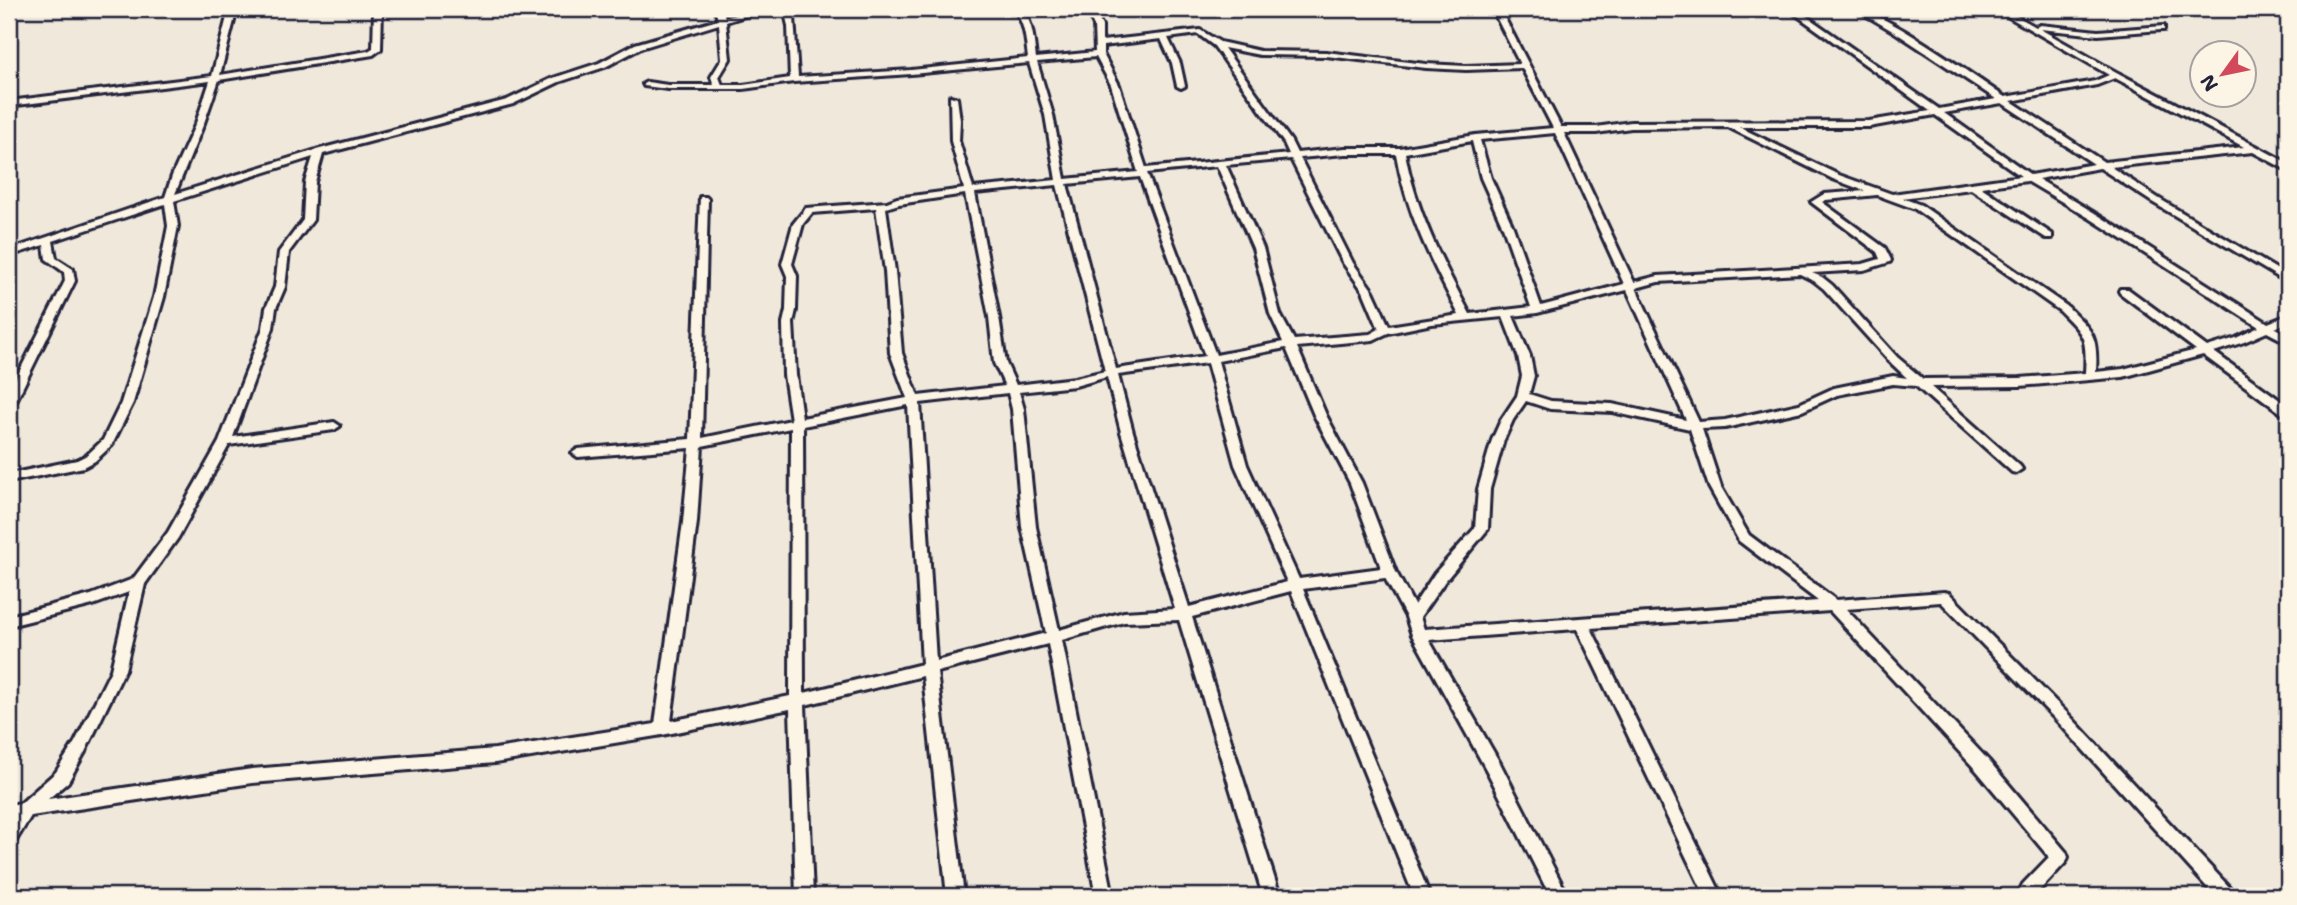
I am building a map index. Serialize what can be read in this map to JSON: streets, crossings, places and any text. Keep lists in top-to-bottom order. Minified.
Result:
{"north":"bottom left"}
